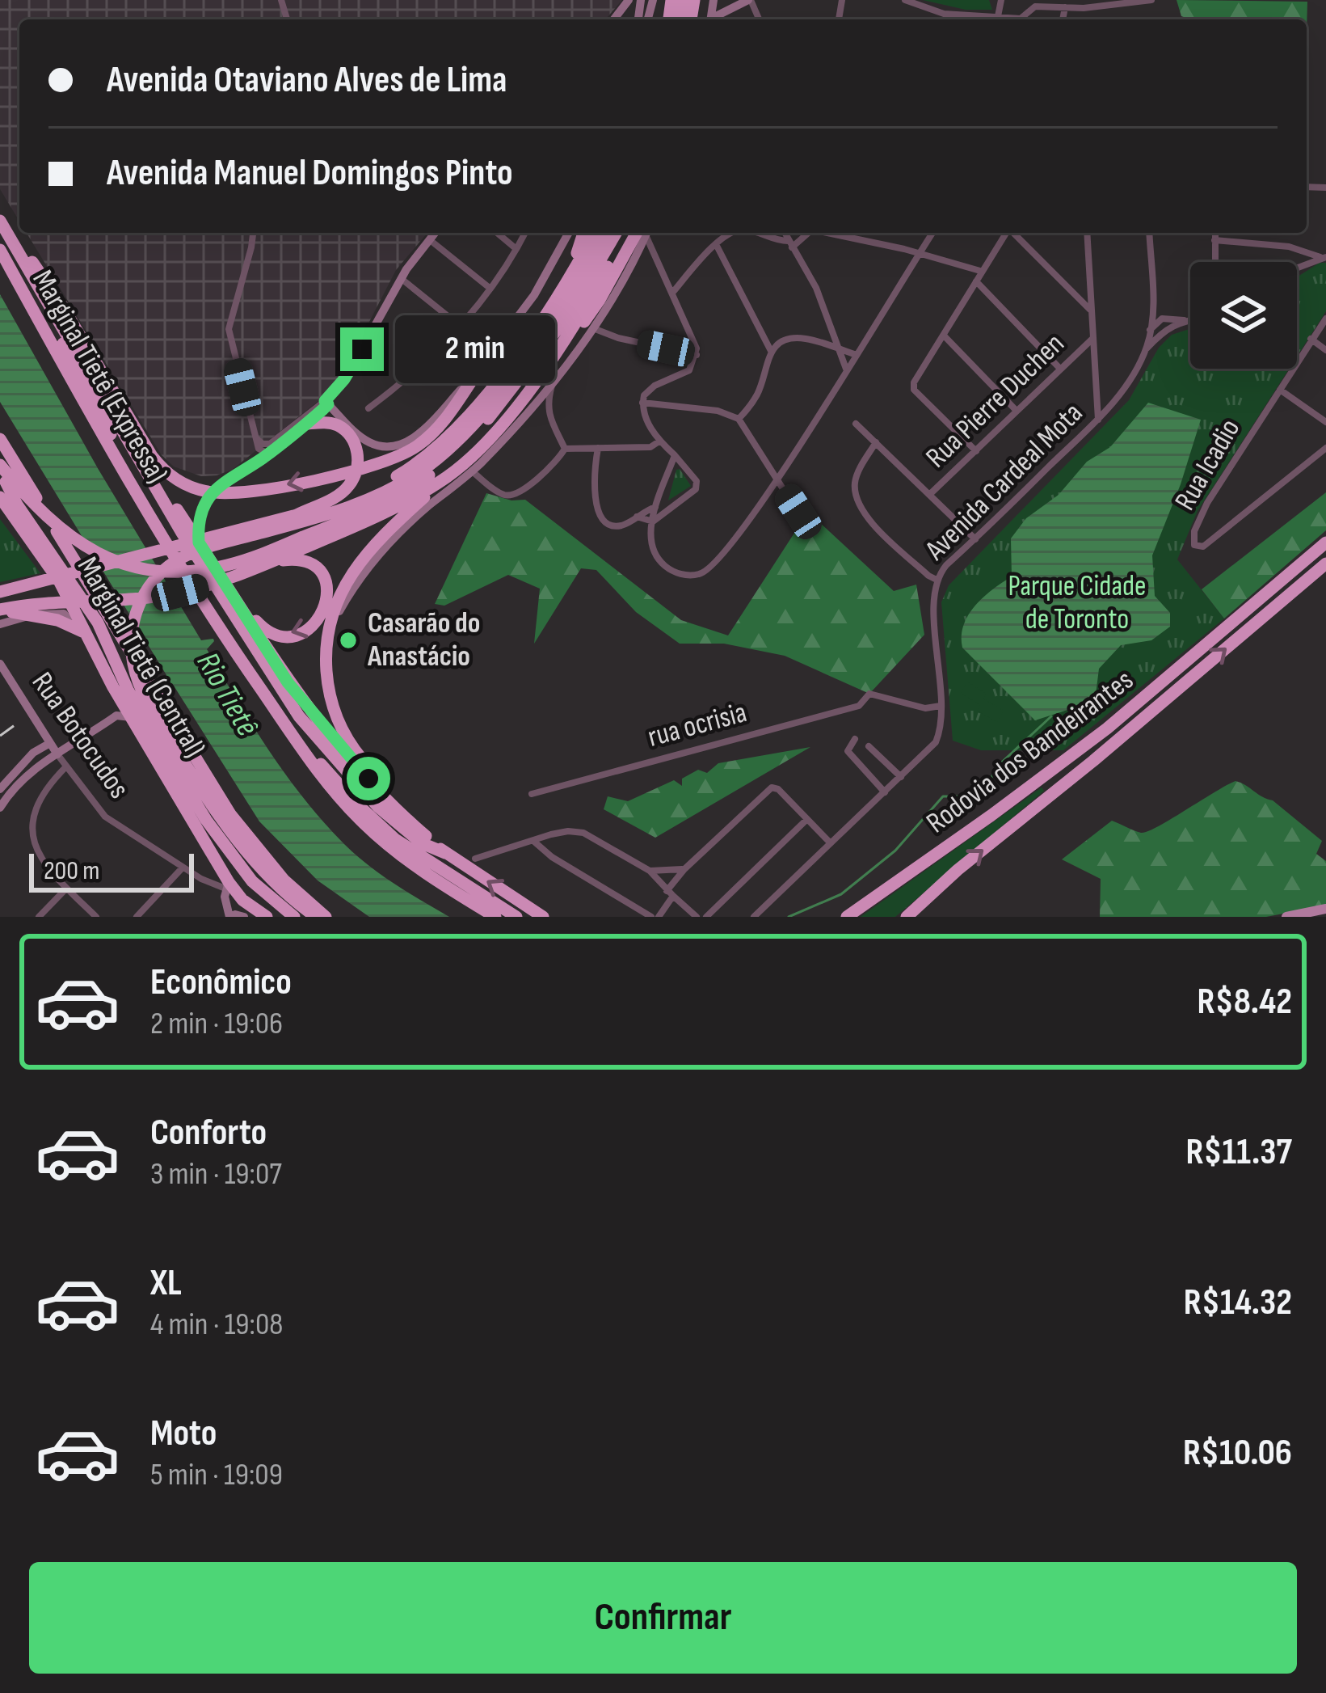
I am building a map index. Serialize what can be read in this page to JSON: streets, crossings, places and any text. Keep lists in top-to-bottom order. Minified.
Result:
{"streets":{"highway":["Marginal Tietê (Expressa)","Marginal Tietê (Central)","Rodovia dos Bandeirantes"],"main road":["Rua Botocudos"],"street":["Rua Pierre Duchen","Rua Icadio","Avenida Cardeal Mota","rua ocrisia"]},"crossings":[["Avenida Cardeal Mota","rua ocrisia"]],"water":["Rio Tietê"],"parks":["Parque Cidade de Toronto"],"places":["Casarão do Anastácio"],"scale_bar":"200 m","page":{"banner":["Avenida Otaviano Alves de Lima","Avenida Manuel Domingos Pinto"],"bubble":"2 min","scale":"200 m","list":[{"name":"Econômico","note":"2 min · 19:06","value":"R$8.42"},{"name":"Conforto","note":"3 min · 19:07","value":"R$11.37"},{"name":"XL","note":"4 min · 19:08","value":"R$14.32"},{"name":"Moto","note":"5 min · 19:09","value":"R$10.06"}],"buttons":"Confirmar"}}
